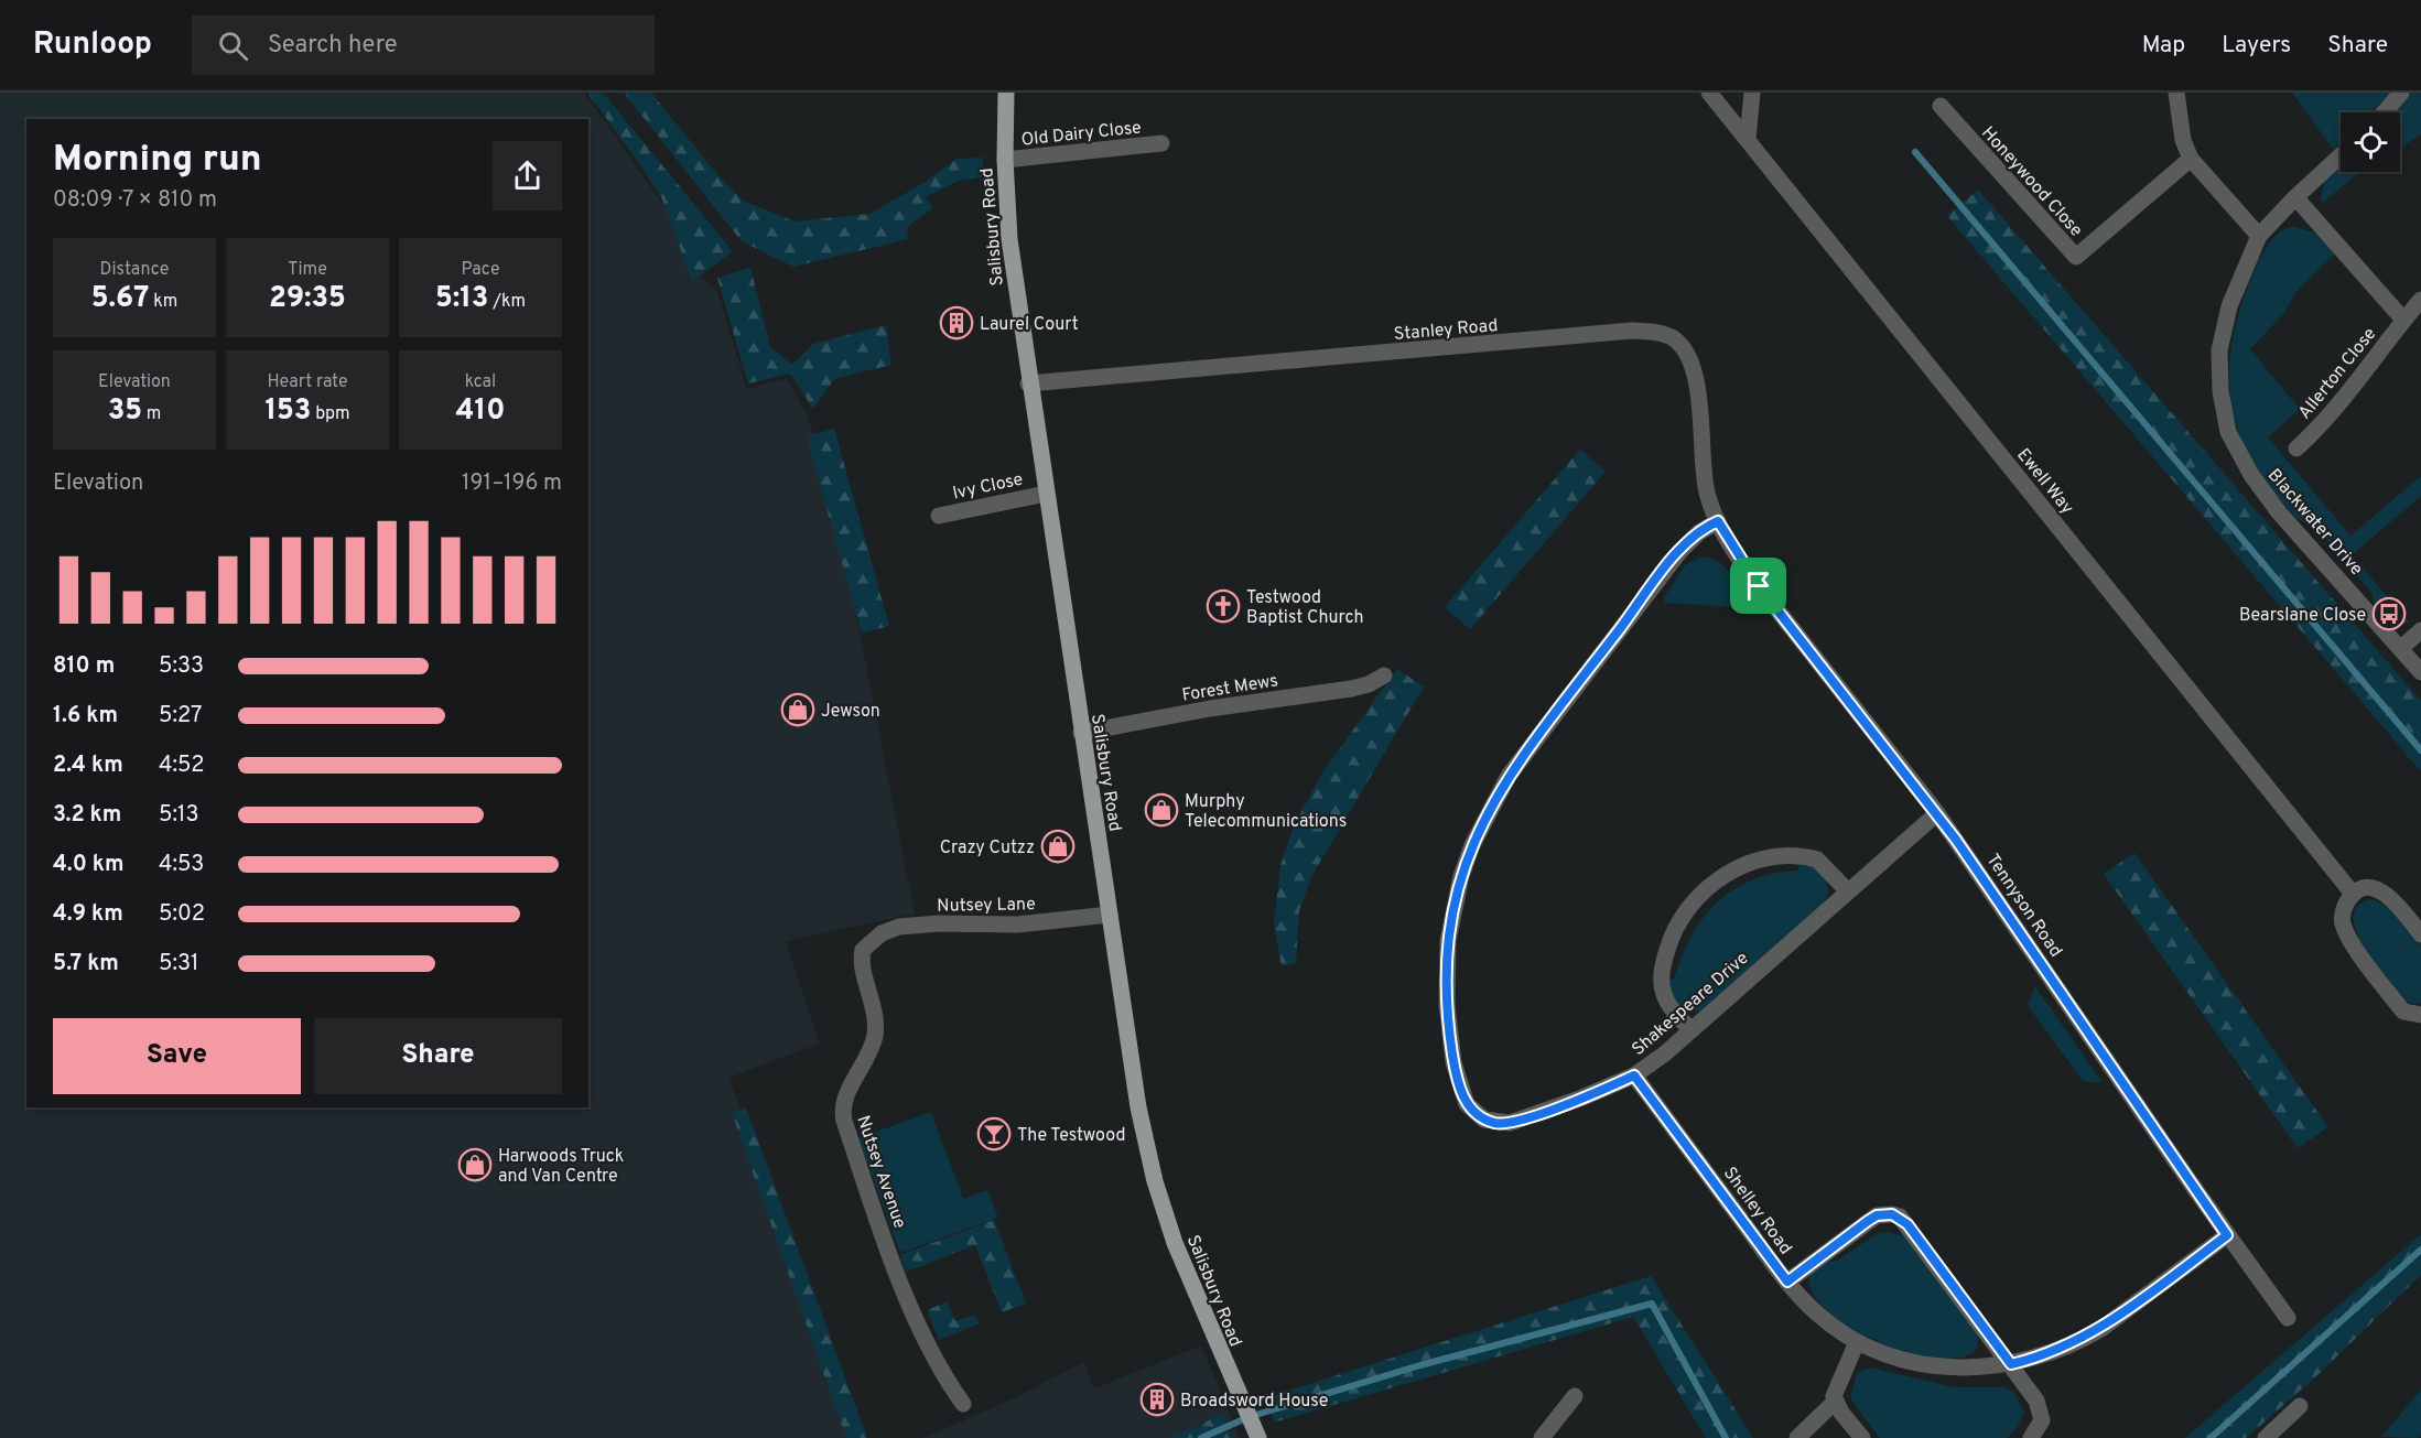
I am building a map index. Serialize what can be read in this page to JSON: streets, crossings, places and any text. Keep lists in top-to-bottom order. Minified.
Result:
{"streets":{"main road":["Salisbury Road"],"street":["Old Dairy Close","Honeywood Close","Stanley Road","Allerton Close","Ewell Way","Ivy Close","Blackwater Drive","Forest Mews","Nutsey Lane","Tennyson Road","Shakespeare Drive","Nutsey Avenue","Shelley Road"]},"crossings":[["Old Dairy Close","Salisbury Road"],["Salisbury Road","Stanley Road"],["Salisbury Road","Ivy Close"],["Salisbury Road","Forest Mews"],["Salisbury Road","Nutsey Lane"],["Stanley Road","Tennyson Road"],["Stanley Road","Shakespeare Drive"],["Nutsey Lane","Nutsey Avenue"],["Tennyson Road","Shakespeare Drive"],["Tennyson Road","Shelley Road"],["Shakespeare Drive","Shelley Road"]],"places":{"building":["Laurel Court","Broadsword House"],"church":["Testwood Baptist Church"],"bus stop":["Bearslane Close"],"shop":["Jewson","Murphy Telecommunications","Crazy Cutzz","Harwoods Truck and Van Centre"],"bar":["The Testwood"]},"page":{"header":"Runloop","search":"Search here","nav":["Map","Layers","Share"],"heading":["Morning run","08:09 · 7 × 810 m"],"stats":[["Distance","5.67 km"],["Time","29:35"],["Pace","5:13 /km"],["Elevation","35 m"],["Heart rate","153 bpm"],["kcal","410"]],"chart":["Elevation","191–196 m"],"list":[{"name":"810 m","note":"5:33"},{"name":"1.6 km","note":"5:27"},{"name":"2.4 km","note":"4:52"},{"name":"3.2 km","note":"5:13"},{"name":"4.0 km","note":"4:53"},{"name":"4.9 km","note":"5:02"},{"name":"5.7 km","note":"5:31"}],"buttons":["Save","Share"]}}
